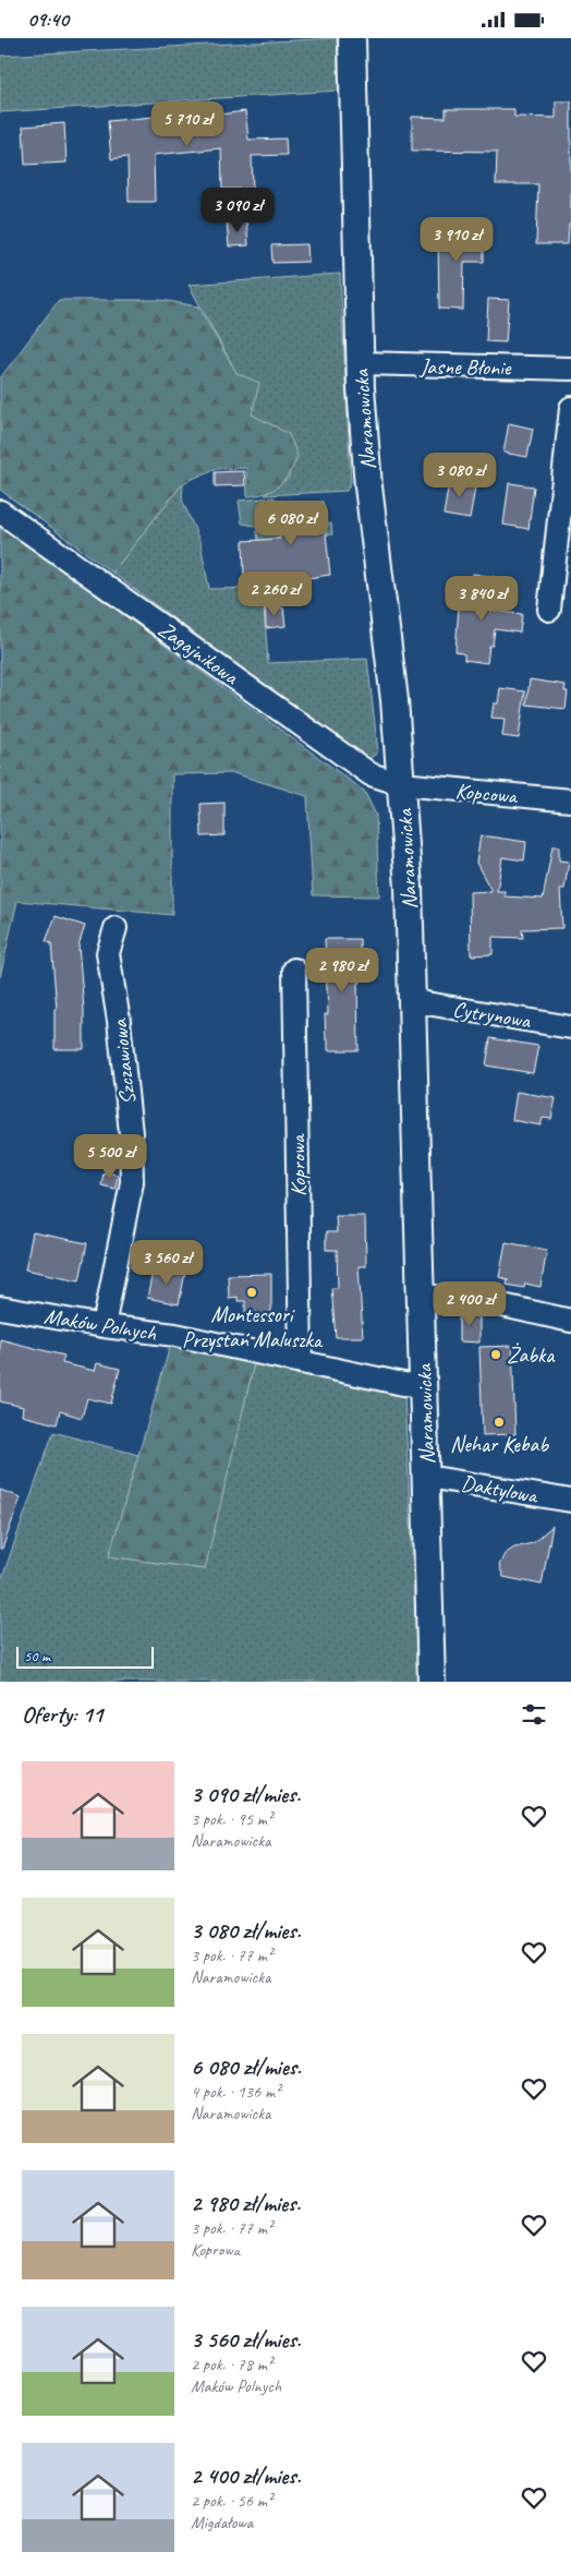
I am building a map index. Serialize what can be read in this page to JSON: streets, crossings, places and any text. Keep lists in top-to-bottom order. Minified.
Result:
{"streets":{"street":["Jasne Błonie","Naramowicka","Zagajnikowa","Kopcowa","Cytrynowa","Szczawiowa","Koprowa","Maków Polnych","Daktylowa"]},"crossings":[["Jasne Błonie","Naramowicka"],["Naramowicka","Zagajnikowa"],["Naramowicka","Kopcowa"],["Naramowicka","Cytrynowa"],["Naramowicka","Maków Polnych"],["Naramowicka","Daktylowa"],["Zagajnikowa","Kopcowa"],["Szczawiowa","Maków Polnych"],["Koprowa","Maków Polnych"]],"places":["Montessori Przystań Maluszka","Żabka","Nehar Kebab"],"scale_bar":"50 m","page":{"status":"09:40","price":["5 710 zł","3 090 zł","3 910 zł","3 080 zł","6 080 zł","2 260 zł","3 840 zł","2 980 zł","5 500 zł","3 560 zł","2 400 zł"],"scale":"50 m","heading":"Oferty: 11","list":[{"name":"3 090 zł/mies.","note":"3 pok. · 95 m² · Naramowicka"},{"name":"3 080 zł/mies.","note":"3 pok. · 77 m² · Naramowicka"},{"name":"6 080 zł/mies.","note":"4 pok. · 136 m² · Naramowicka"},{"name":"2 980 zł/mies.","note":"3 pok. · 77 m² · Koprowa"},{"name":"3 560 zł/mies.","note":"2 pok. · 78 m² · Maków Polnych"},{"name":"2 400 zł/mies.","note":"2 pok. · 56 m² · Migdałowa"}]}}
